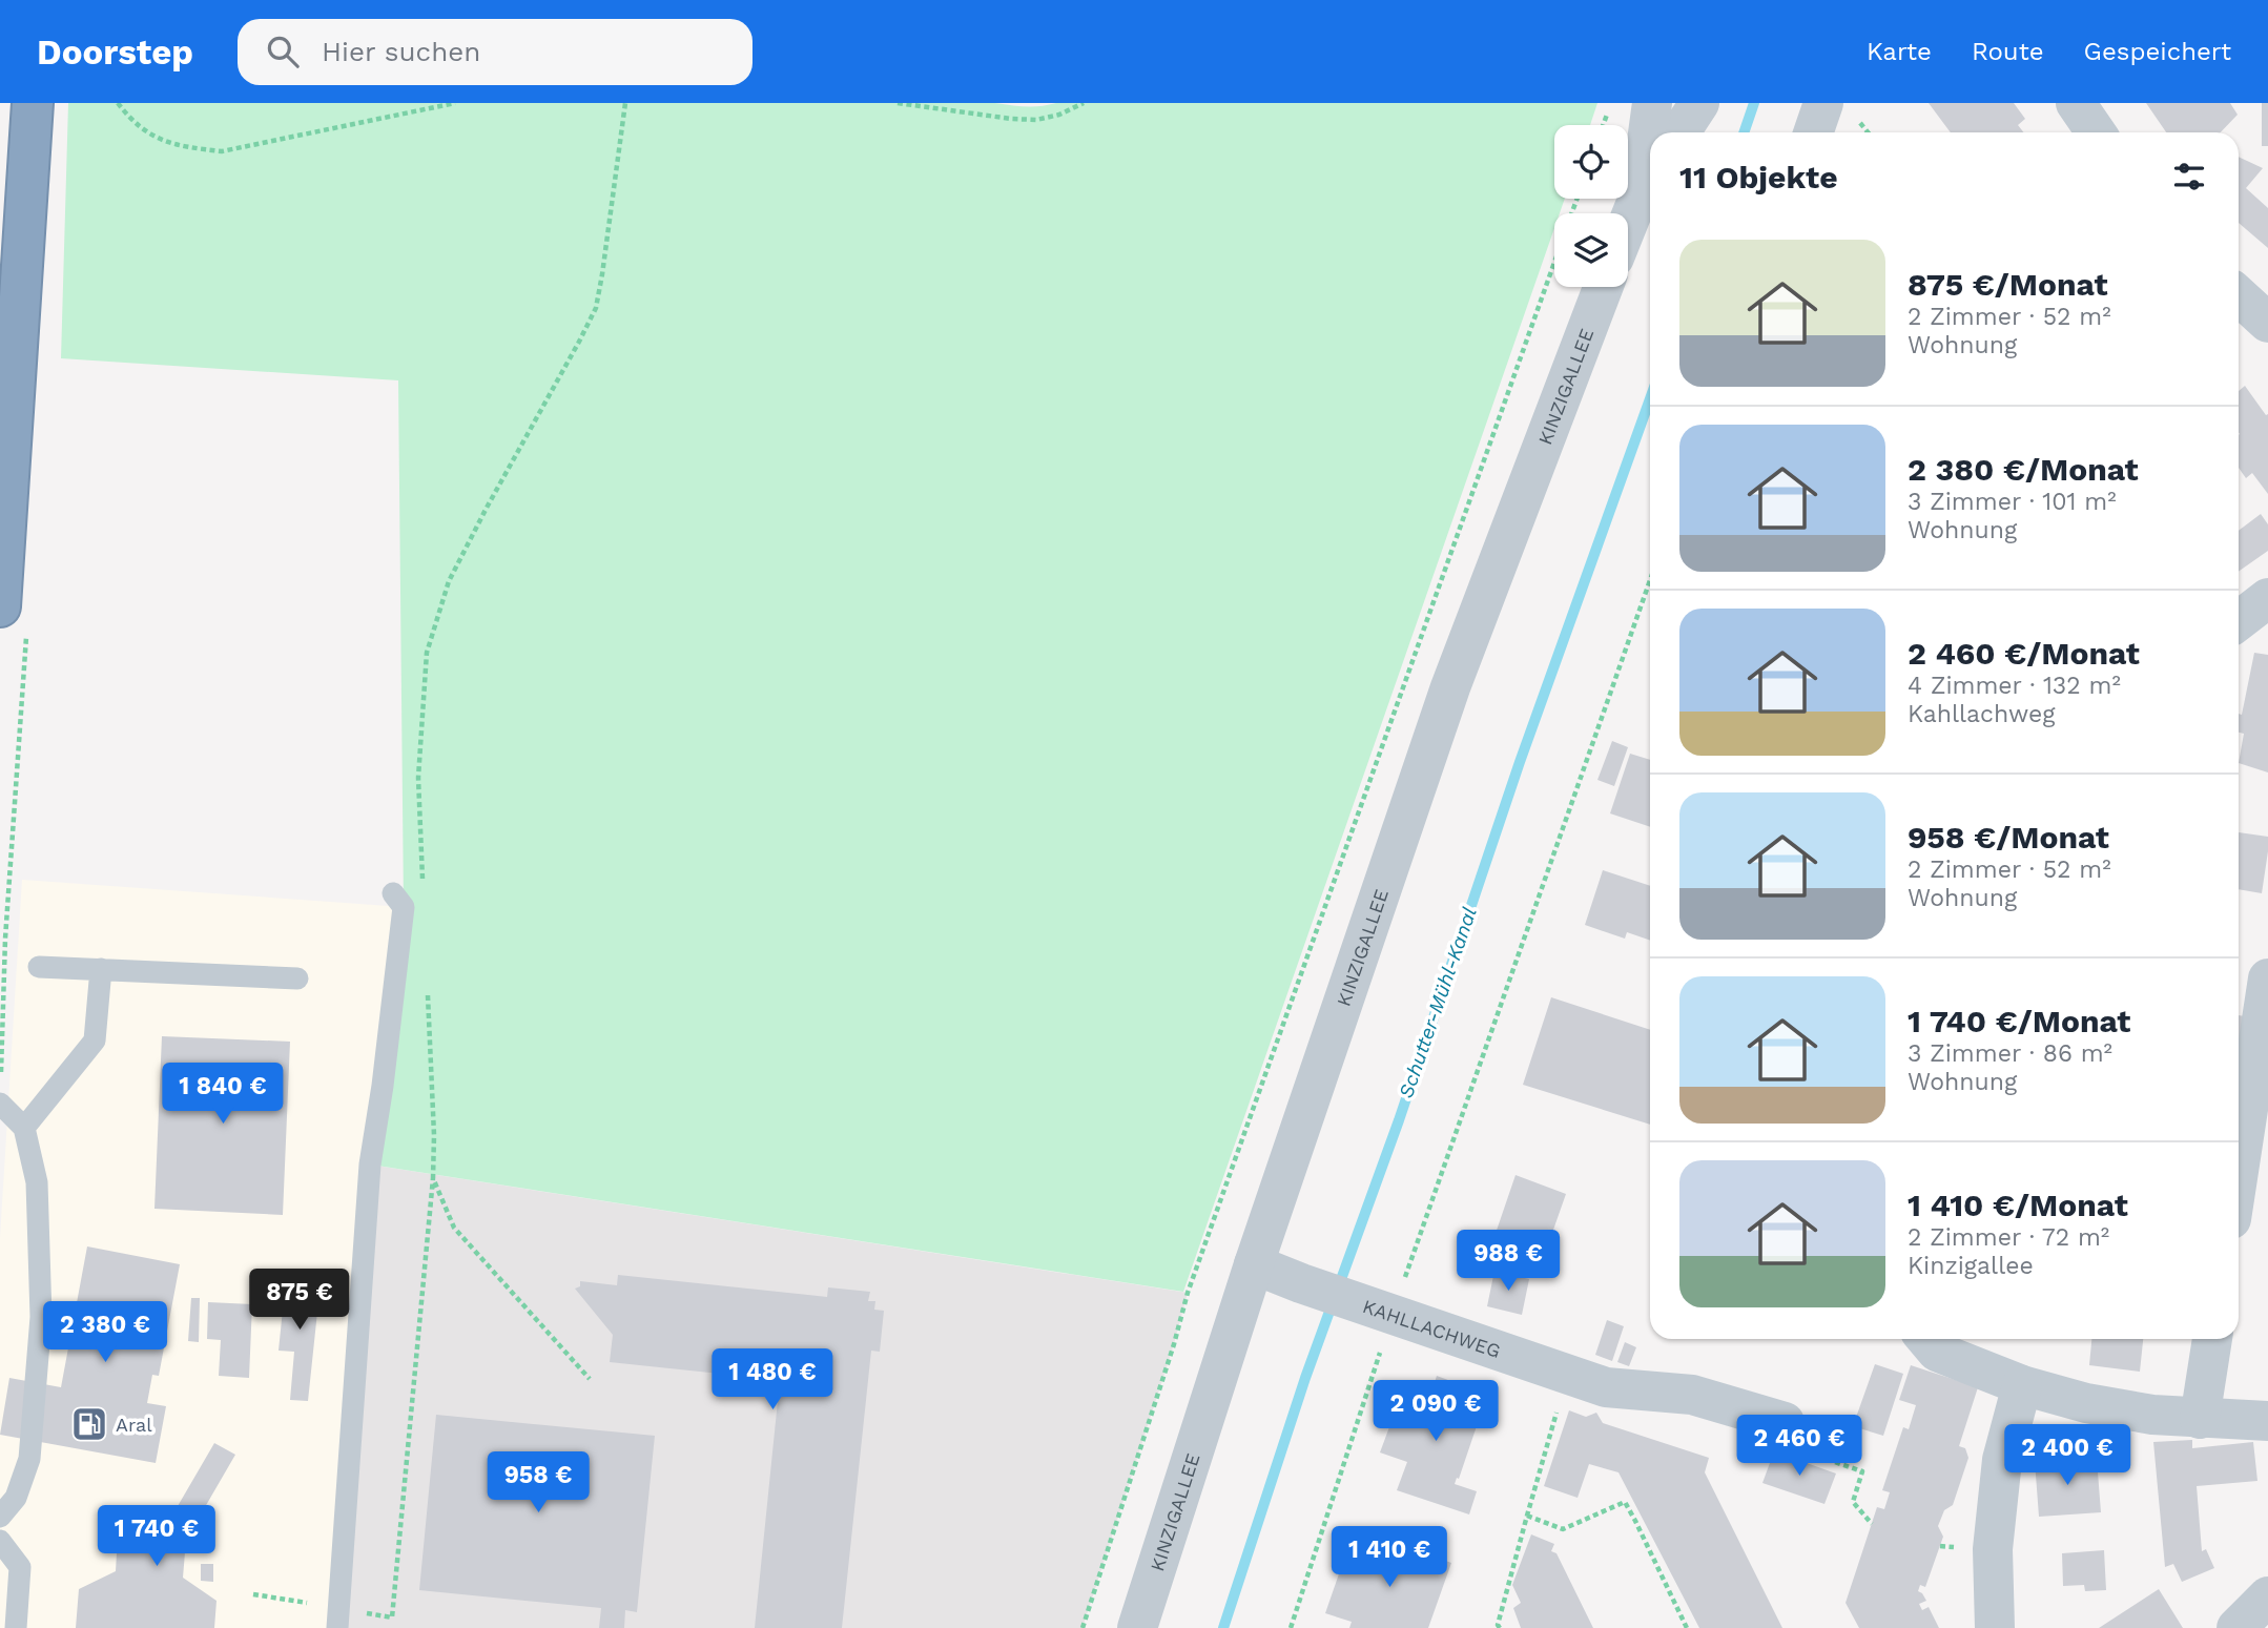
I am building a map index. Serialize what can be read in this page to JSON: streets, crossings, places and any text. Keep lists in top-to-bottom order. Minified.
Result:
{"streets":{"street":["KINZIGALLEE","KAHLLACHWEG"]},"crossings":[["KINZIGALLEE","KAHLLACHWEG"]],"water":["Schutter-Mühl-Kanal"],"places":{"fuel station":["Aral"]},"page":{"header":"Doorstep","search":"Hier suchen","nav":["Karte","Route","Gespeichert"],"heading":"11 Objekte","list":[{"name":"875 €/Monat","note":"2 Zimmer · 52 m² · Wohnung"},{"name":"2 380 €/Monat","note":"3 Zimmer · 101 m² · Wohnung"},{"name":"2 460 €/Monat","note":"4 Zimmer · 132 m² · Kahllachweg"},{"name":"958 €/Monat","note":"2 Zimmer · 52 m² · Wohnung"},{"name":"1 740 €/Monat","note":"3 Zimmer · 86 m² · Wohnung"},{"name":"1 410 €/Monat","note":"2 Zimmer · 72 m² · Kinzigallee"}],"price":["1 840 €","988 €","875 €","2 380 €","1 480 €","2 090 €","2 460 €","2 400 €","958 €","1 740 €","1 410 €"]}}
